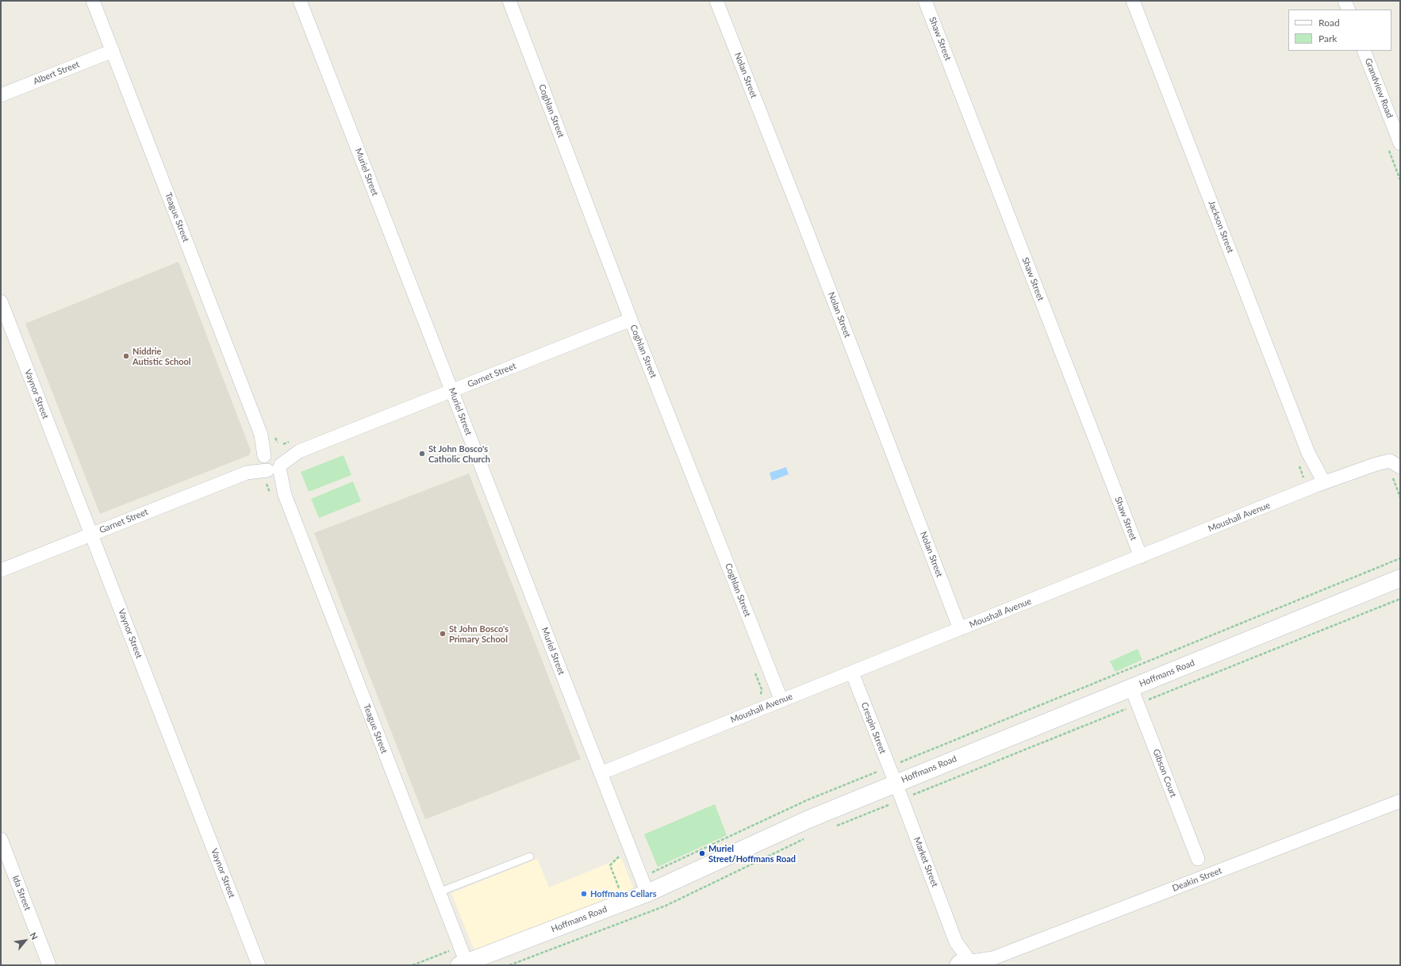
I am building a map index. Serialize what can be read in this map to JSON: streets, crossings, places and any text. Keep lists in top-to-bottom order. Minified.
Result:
{"streets":{"main road":["Hoffmans Road"],"street":["Shaw Street","Albert Street","Nolan Street","Grandview Road","Coghlan Street","Muriel Street","Teague Street","Jackson Street","Garnet Street","Vaynor Street","Moushall Avenue","Crespin Street","Gibson Court","Market Street","Deakin Street","Ida Street"]},"crossings":[["Shaw Street","Moushall Avenue"],["Albert Street","Teague Street"],["Nolan Street","Moushall Avenue"],["Coghlan Street","Garnet Street"],["Coghlan Street","Moushall Avenue"],["Muriel Street","Garnet Street"],["Muriel Street","Moushall Avenue"],["Muriel Street","Hoffmans Road"],["Teague Street","Garnet Street"],["Teague Street","Hoffmans Road"],["Jackson Street","Moushall Avenue"],["Garnet Street","Vaynor Street"],["Moushall Avenue","Crespin Street"],["Hoffmans Road","Crespin Street"],["Hoffmans Road","Gibson Court"],["Hoffmans Road","Market Street"],["Crespin Street","Market Street"],["Market Street","Deakin Street"]],"places":["Niddrie Autistic School","St John Bosco's Catholic Church","St John Bosco's Primary School","Muriel Street/Hoffmans Road","Hoffmans Cellars"],"legend":["Road","Park"],"north":"top right"}
